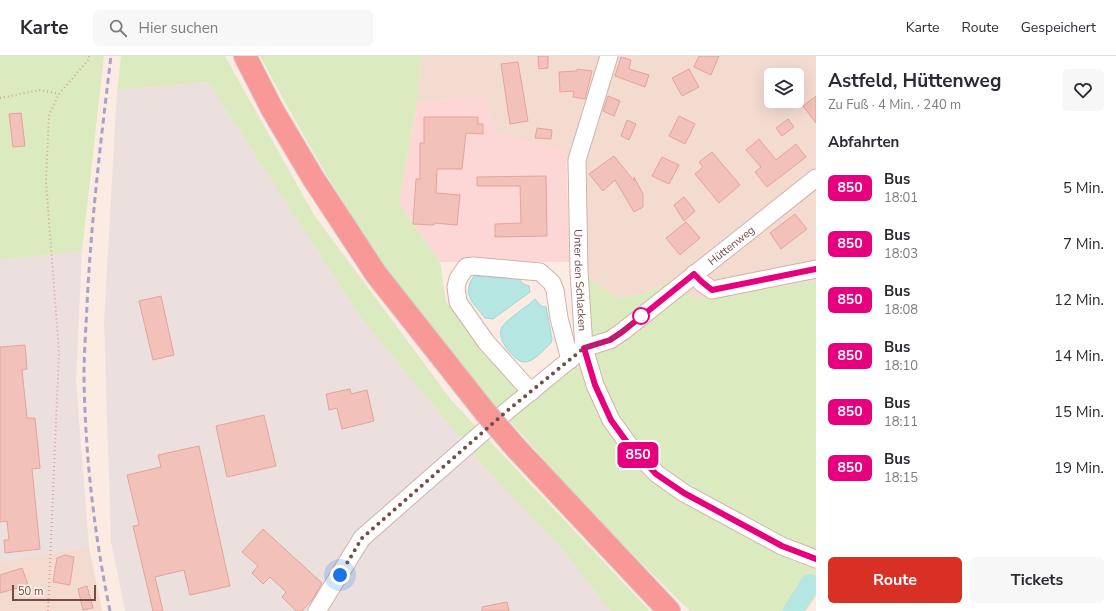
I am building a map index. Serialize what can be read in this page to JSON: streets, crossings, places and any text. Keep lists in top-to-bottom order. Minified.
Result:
{"streets":{"street":["Hüttenweg","Unter den Schlacken"]},"crossings":[["Hüttenweg","Unter den Schlacken"]],"lines":["bus line 850"],"scale_bar":"50 m","page":{"header":"Karte","search":"Hier suchen","nav":["Karte","Route","Gespeichert"],"on_map":"850","heading":[["Astfeld, Hüttenweg","Zu Fuß · 4 Min. · 240 m"],"Abfahrten"],"list":[{"mark":"850","name":"Bus","note":"18:01","value":"5 Min."},{"mark":"850","name":"Bus","note":"18:03","value":"7 Min."},{"mark":"850","name":"Bus","note":"18:08","value":"12 Min."},{"mark":"850","name":"Bus","note":"18:10","value":"14 Min."},{"mark":"850","name":"Bus","note":"18:11","value":"15 Min."},{"mark":"850","name":"Bus","note":"18:15","value":"19 Min."}],"buttons":["Route","Tickets"],"scale":"50 m"}}
